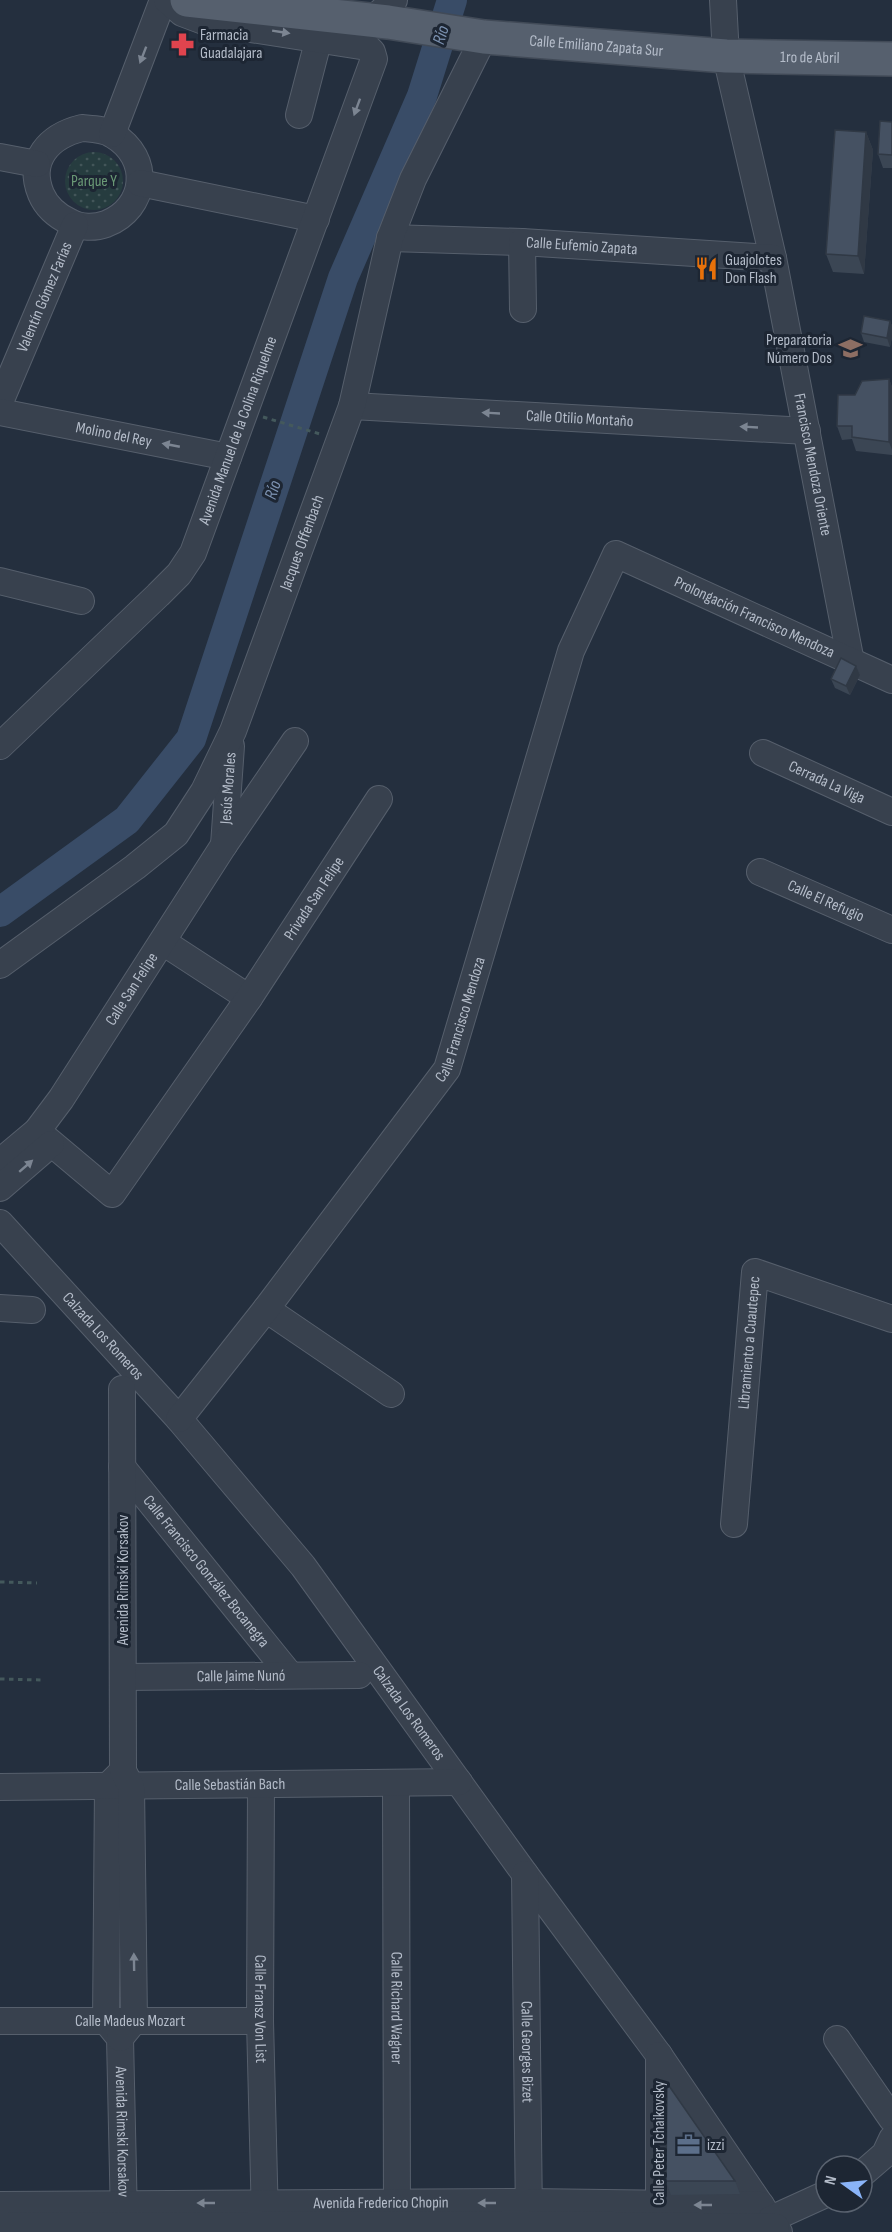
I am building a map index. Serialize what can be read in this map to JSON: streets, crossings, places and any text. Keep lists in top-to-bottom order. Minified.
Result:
{"streets":{"main road":["Calle Emiliano Zapata Sur","1ro de Abril"],"street":["Calle Eufemio Zapata","Valentín Gómez Farías","Calle Otilio Montaño","Avenida Manuel de la Colina Riquelme","Molino del Rey","Francisco Mendoza Oriente","Jacques Offenbach","Prolongación Francisco Mendoza","Cerrada La Viga","Jesús Morales","Privada San Felipe","Calle El Refugio","Calle San Felipe","Calle Francisco Mendoza","Calzada Los Romeros","Libramiento a Cuautepec","Calle Francisco González Bocanegra","Avenida Rimski Korsakov","Calle Jaime Nunó","Calle Sebastián Bach","Calle Fransz Von List","Calle Richard Wagner","Calle Madeus Mozart","Calle Georges Bizet","Calle Peter Tchaikovsky","Avenida Frederico Chopin"]},"crossings":[["Calle Emiliano Zapata Sur","1ro de Abril"],["Calle Emiliano Zapata Sur","Francisco Mendoza Oriente"],["Calle Emiliano Zapata Sur","Jacques Offenbach"],["1ro de Abril","Francisco Mendoza Oriente"],["Calle Eufemio Zapata","Francisco Mendoza Oriente"],["Calle Eufemio Zapata","Jacques Offenbach"],["Calle Otilio Montaño","Francisco Mendoza Oriente"],["Calle Otilio Montaño","Jacques Offenbach"],["Avenida Manuel de la Colina Riquelme","Molino del Rey"],["Francisco Mendoza Oriente","Prolongación Francisco Mendoza"],["Jacques Offenbach","Jesús Morales"],["Prolongación Francisco Mendoza","Calle Francisco Mendoza"],["Jesús Morales","Calle San Felipe"],["Calle Francisco Mendoza","Calzada Los Romeros"],["Calzada Los Romeros","Calle Sebastián Bach"],["Calzada Los Romeros","Calle Georges Bizet"],["Calzada Los Romeros","Calle Peter Tchaikovsky"],["Calzada Los Romeros","Avenida Frederico Chopin"],["Calle Francisco González Bocanegra","Avenida Rimski Korsakov"],["Calle Francisco González Bocanegra","Calle Jaime Nunó"],["Avenida Rimski Korsakov","Calle Jaime Nunó"],["Avenida Rimski Korsakov","Calle Sebastián Bach"],["Avenida Rimski Korsakov","Calle Madeus Mozart"],["Avenida Rimski Korsakov","Avenida Frederico Chopin"],["Calle Sebastián Bach","Calle Fransz Von List"],["Calle Sebastián Bach","Calle Richard Wagner"],["Calle Fransz Von List","Calle Madeus Mozart"],["Calle Fransz Von List","Avenida Frederico Chopin"],["Calle Richard Wagner","Avenida Frederico Chopin"],["Calle Georges Bizet","Avenida Frederico Chopin"],["Calle Peter Tchaikovsky","Avenida Frederico Chopin"]],"one_way":["Calle Otilio Montaño"],"water":["Río"],"parks":["Parque Y"],"places":{"pharmacy":["Farmacia Guadalajara"],"restaurant":["Guajolotes Don Flash"],"school or university":["Preparatoria Número Dos"],"office":["izzi"]},"north":"left"}
